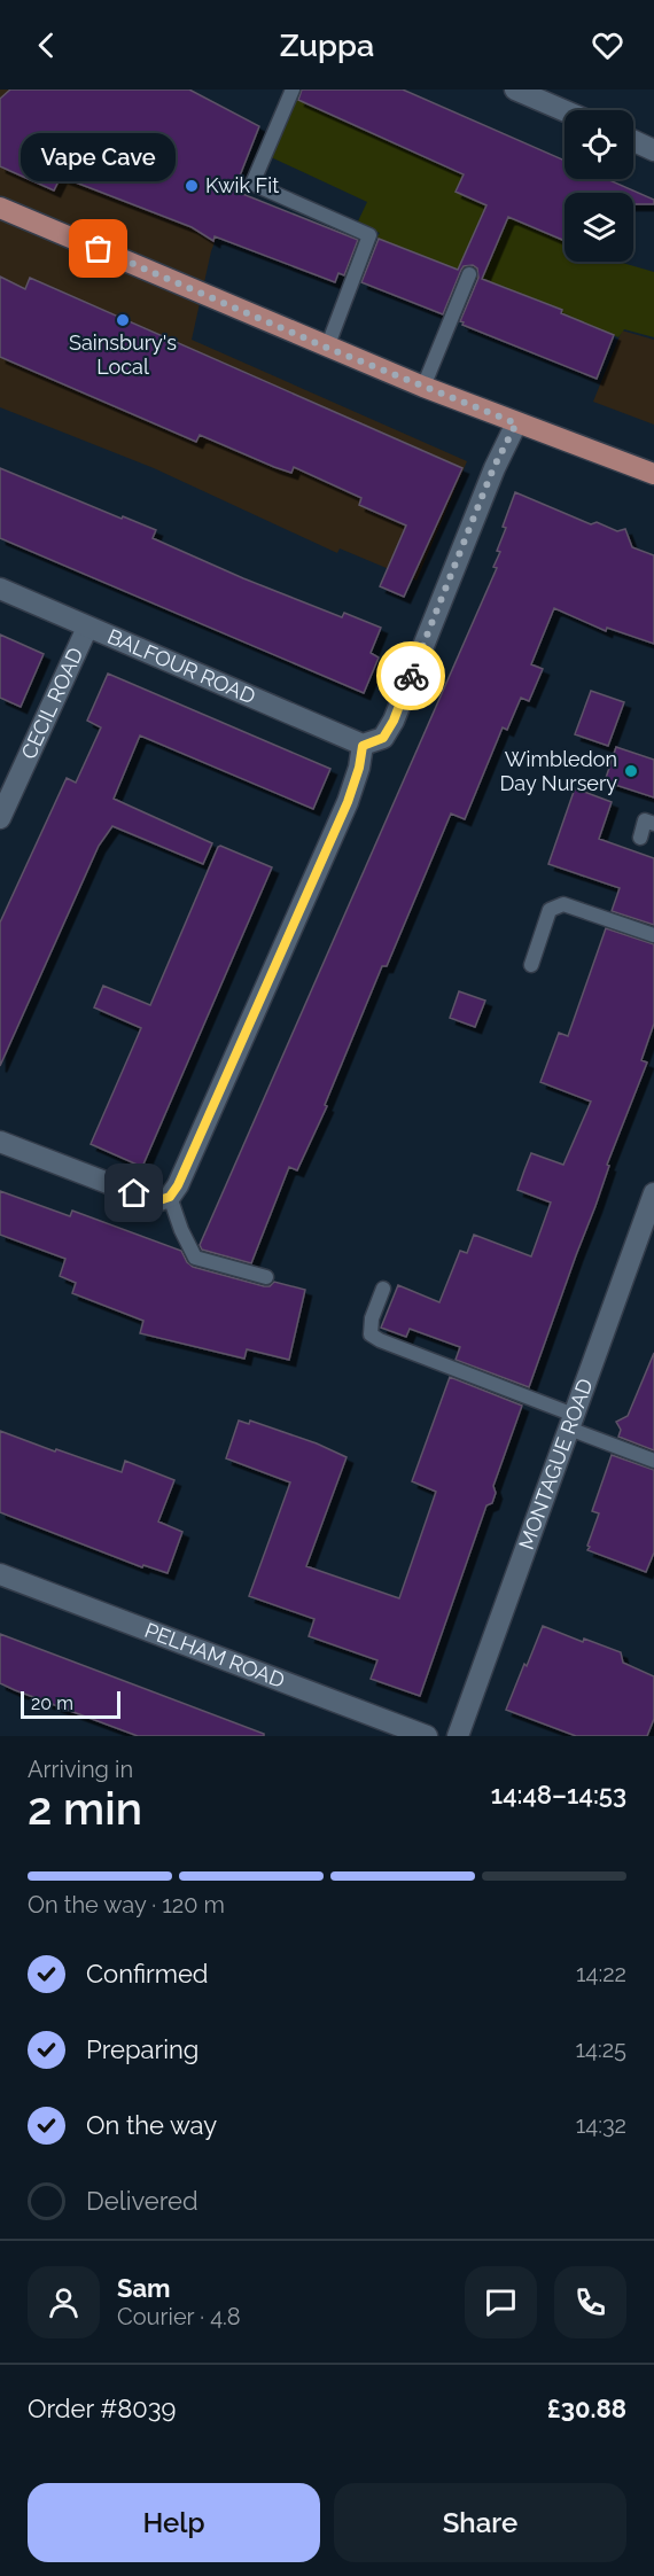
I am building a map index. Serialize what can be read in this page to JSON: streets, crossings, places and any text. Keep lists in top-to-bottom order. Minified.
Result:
{"streets":{"street":["BALFOUR ROAD","CECIL ROAD","MONTAGUE ROAD","PELHAM ROAD"]},"crossings":[["BALFOUR ROAD","CECIL ROAD"]],"places":["Kwik Fit","Vape Cave","Sainsbury's Local","Wimbledon Day Nursery"],"scale_bar":"20 m","page":{"header":"Zuppa","bubble":"Vape Cave","scale":"20 m","heading":["2 min","Arriving in","14:48–14:53"],"panel":["Sam","Courier · 4.8","Order #8039","£30.88"],"bar":"On the way · 120 m","list":[["Confirmed","14:22"],["Preparing","14:25"],["On the way","14:32"],"Delivered"],"buttons":["Help","Share"]}}
